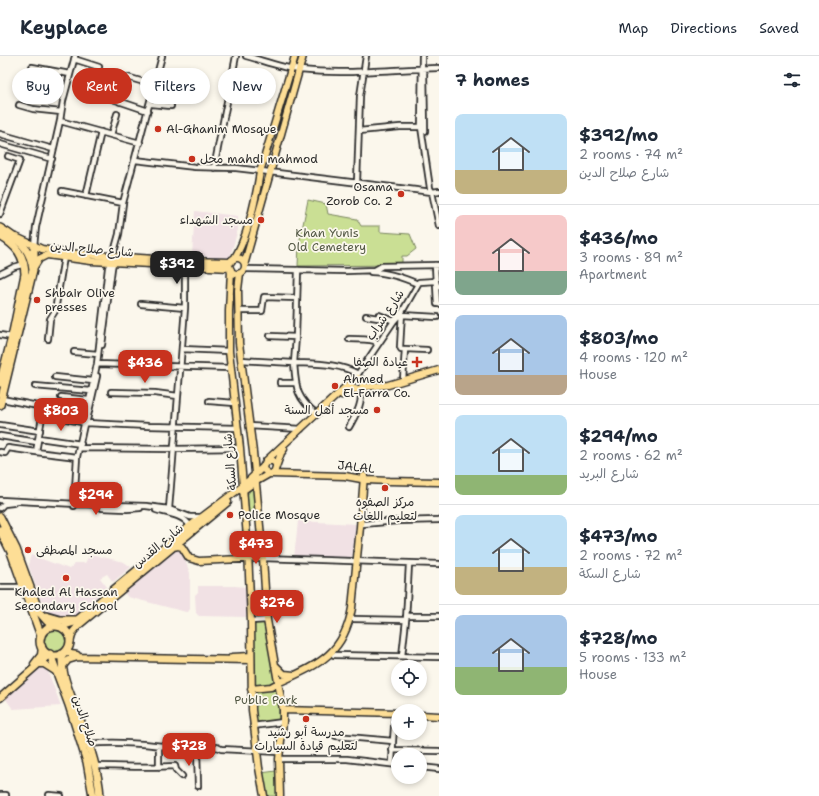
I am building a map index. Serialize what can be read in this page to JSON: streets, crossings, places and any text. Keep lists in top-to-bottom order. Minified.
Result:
{"streets":{"highway":["صلاح الدين"],"main road":["شارع صلاح الدين","شارع السكة","JALAL","شارع القدس"],"street":["شارع شراب"]},"crossings":[["شارع صلاح الدين","شارع السكة"],["شارع شراب","شارع القدس"],["شارع السكة","JALAL"],["شارع السكة","شارع القدس"],["JALAL","شارع القدس"],["شارع القدس","صلاح الدين"]],"parks":["Khan Yunis Old Cemetery","Public Park"],"places":{"other":["Al-Ghanim Mosque","محل mahdi mahmod","Osama Zorob Co. 2","مسجد الشهداء","Shbair Olive presses","Ahmed El-Farra Co.","مسجد أهل السنة","مركز الصفوه لتعليم اللغات","Police Mosque","مسجد المصطفى","Khaled Al Hassan Secondary School","مدرسة أبو رشيد لتعليم قيادة السيارات"],"health":["عيادة الصفا"]},"page":{"header":"Keyplace","nav":["Map","Directions","Saved"],"heading":"7 homes","chip":["Buy","Rent","Filters","New"],"list":[{"name":"$392/mo","note":"2 rooms · 74 m² · شارع صلاح الدين"},{"name":"$436/mo","note":"3 rooms · 89 m² · Apartment"},{"name":"$803/mo","note":"4 rooms · 120 m² · House"},{"name":"$294/mo","note":"2 rooms · 62 m² · شارع البريد"},{"name":"$473/mo","note":"2 rooms · 72 m² · شارع السكة"},{"name":"$728/mo","note":"5 rooms · 133 m² · House"}],"price":["$392","$436","$803","$294","$473","$276","$728"],"map_buttons":["+","−"]}}
